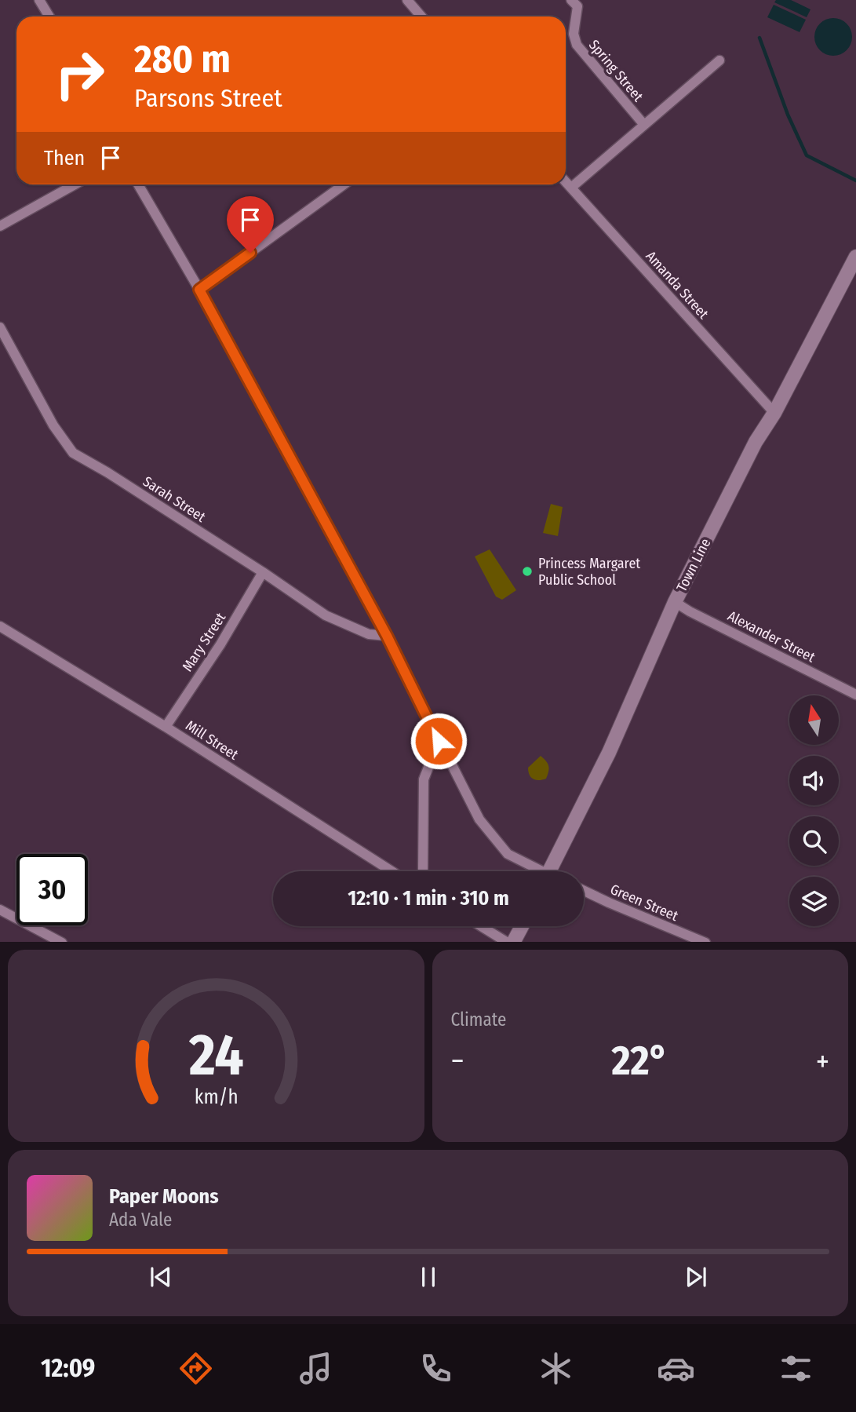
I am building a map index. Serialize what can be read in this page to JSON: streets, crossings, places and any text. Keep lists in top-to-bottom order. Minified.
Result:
{"streets":{"main road":["Town Line"],"street":["Spring Street","Amanda Street","Sarah Street","Alexander Street","Mary Street","Mill Street","Green Street"]},"crossings":[["Amanda Street","Town Line"],["Sarah Street","Mary Street"],["Town Line","Alexander Street"],["Mary Street","Mill Street"]],"places":["Princess Margaret Public School"],"north":"top","page":{"turn":["280 m","Parsons Street"],"then":"Then","limit":"30","trip":"12:10 · 1 min · 310 m","tile":"Climate","heat":["−","22°","+"],"song":["Paper Moons","Ada Vale"],"tabs":"12:09","gauge":["24","km/h"]}}
